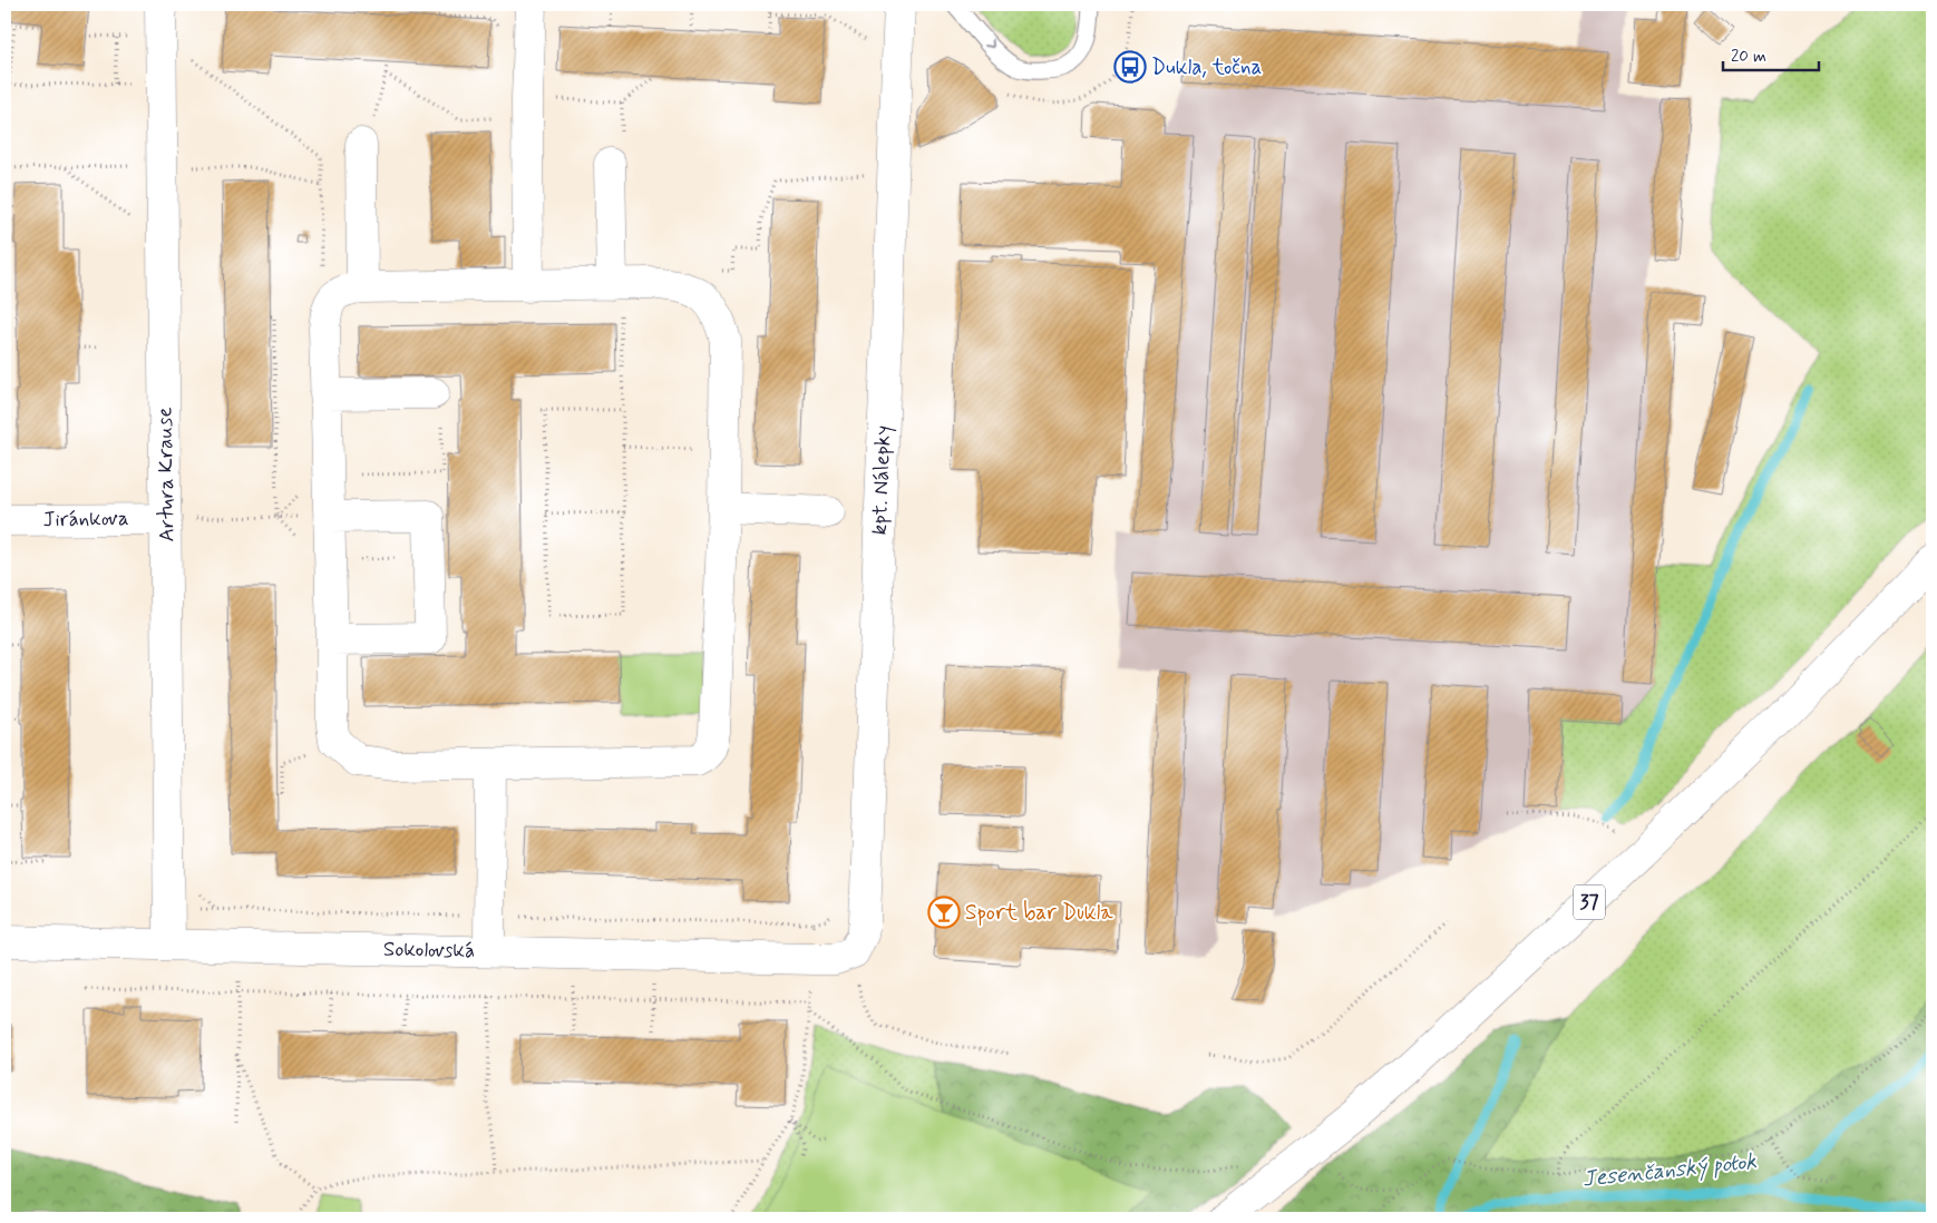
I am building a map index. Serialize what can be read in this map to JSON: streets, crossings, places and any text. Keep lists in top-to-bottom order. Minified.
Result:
{"streets":{"street":["Artura Krause","kpt. Nálepky","Jiránkova","37","Sokolovská"]},"crossings":[["Artura Krause","Jiránkova"],["Artura Krause","Sokolovská"],["kpt. Nálepky","Sokolovská"]],"water":["Jesenčanský potok"],"places":{"bus stop":["Dukla, točna"],"bar":["Sport bar Dukla"]},"scale_bar":"20 m"}
